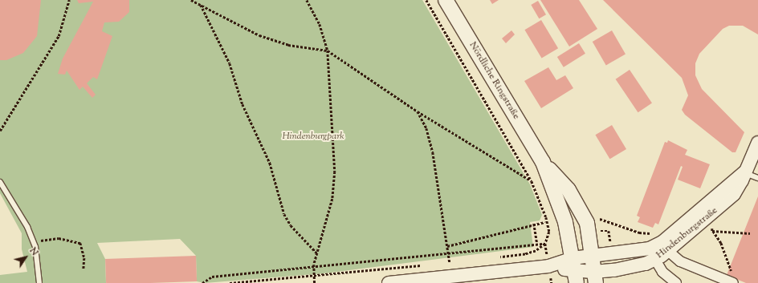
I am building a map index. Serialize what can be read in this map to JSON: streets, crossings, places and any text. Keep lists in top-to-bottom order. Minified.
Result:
{"streets":{"main road":["Nördliche Ringstraße"],"street":["Hindenburgstraße"]},"crossings":[["Nördliche Ringstraße","Hindenburgstraße"]],"parks":["Hindenburgpark"],"north":"top right"}
